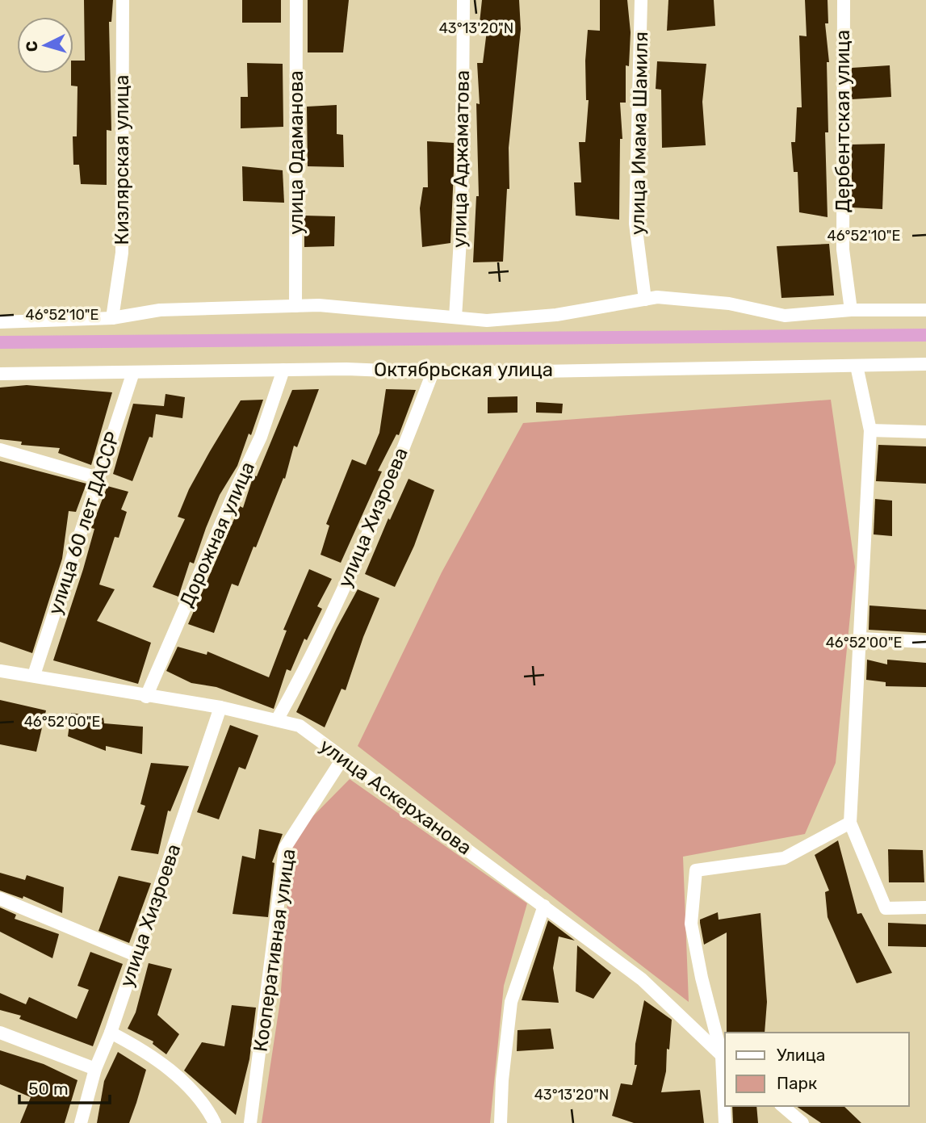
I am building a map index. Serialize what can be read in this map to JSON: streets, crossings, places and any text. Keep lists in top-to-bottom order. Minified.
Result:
{"streets":{"street":["Дербентская улица","улица Имама Шамиля","улица Одаманова","улица Аджаматова","Кизлярская улица","Октябрьская улица","улица Хизроева","улица 60 лет ДАССР","Дорожная улица","улица Аскерханова","Кооперативная улица"]},"crossings":[["Октябрьская улица","улица Хизроева"],["Октябрьская улица","улица 60 лет ДАССР"],["Октябрьская улица","Дорожная улица"],["улица Хизроева","улица Аскерханова"],["улица 60 лет ДАССР","улица Аскерханова"],["Дорожная улица","улица Аскерханова"],["улица Аскерханова","Кооперативная улица"]],"legend":["Улица","Парк"],"scale_bar":"50 m","north":"left","coordinates":["43°13'20\"N","46°52'10\"E","46°52'00\"E"]}
